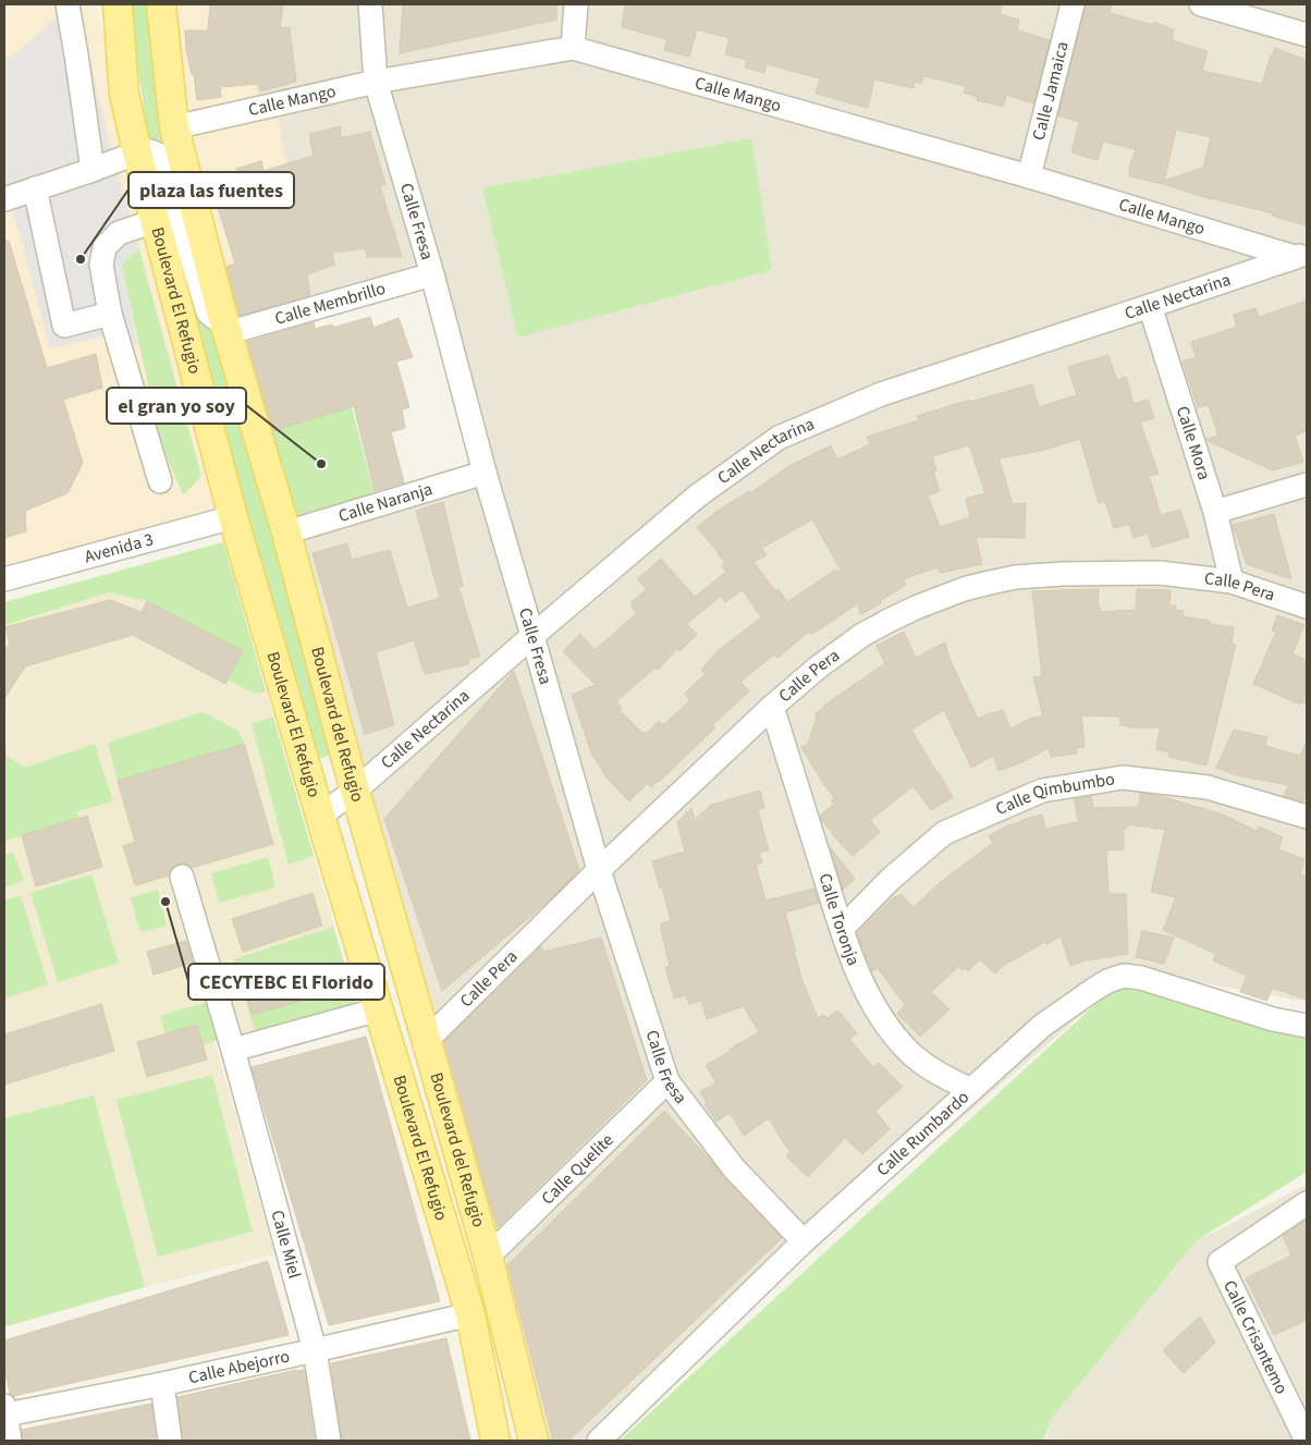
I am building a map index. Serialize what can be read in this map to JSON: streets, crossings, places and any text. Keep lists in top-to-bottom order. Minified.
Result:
{"streets":{"main road":["Boulevard El Refugio","Boulevard del Refugio"],"street":["Calle Jamaica","Calle Mango","Calle Fresa","Calle Nectarina","Calle Membrillo","Calle Mora","Calle Naranja","Avenida 3","Calle Pera","Calle Qimbumbo","Calle Toronja","Calle Rumbardo","Calle Quelite","Calle Miel","Calle Crisantemo","Calle Abejorro"]},"crossings":[["Calle Jamaica","Calle Mango"],["Calle Mango","Calle Fresa"],["Calle Mango","Calle Nectarina"],["Calle Mango","Boulevard del Refugio"],["Calle Fresa","Calle Nectarina"],["Calle Fresa","Calle Membrillo"],["Calle Fresa","Calle Naranja"],["Calle Fresa","Calle Pera"],["Calle Fresa","Calle Rumbardo"],["Calle Fresa","Calle Quelite"],["Calle Nectarina","Boulevard El Refugio"],["Calle Nectarina","Calle Mora"],["Calle Nectarina","Boulevard del Refugio"],["Boulevard El Refugio","Avenida 3"],["Boulevard El Refugio","Calle Abejorro"],["Calle Membrillo","Boulevard del Refugio"],["Calle Mora","Calle Pera"],["Calle Naranja","Boulevard del Refugio"],["Calle Pera","Boulevard del Refugio"],["Calle Pera","Calle Toronja"],["Boulevard del Refugio","Calle Quelite"],["Calle Qimbumbo","Calle Toronja"],["Calle Toronja","Calle Rumbardo"],["Calle Miel","Calle Abejorro"]],"places":["plaza las fuentes","el gran yo soy","CECYTEBC El Florido"]}
